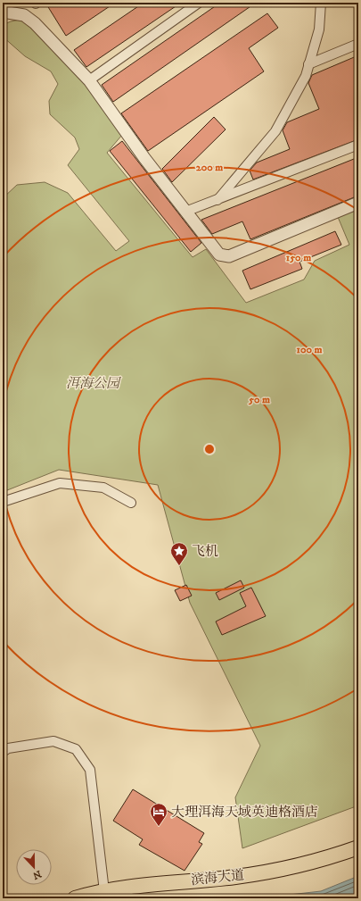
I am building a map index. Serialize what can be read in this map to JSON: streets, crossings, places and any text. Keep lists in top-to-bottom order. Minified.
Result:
{"streets":{"main road":["滨海大道"]},"parks":["洱海公园"],"places":{"place":["飞机"],"hotel":["大理洱海天域英迪格酒店"]},"north":"bottom","rings":["200 m","150 m","100 m","50 m"]}
